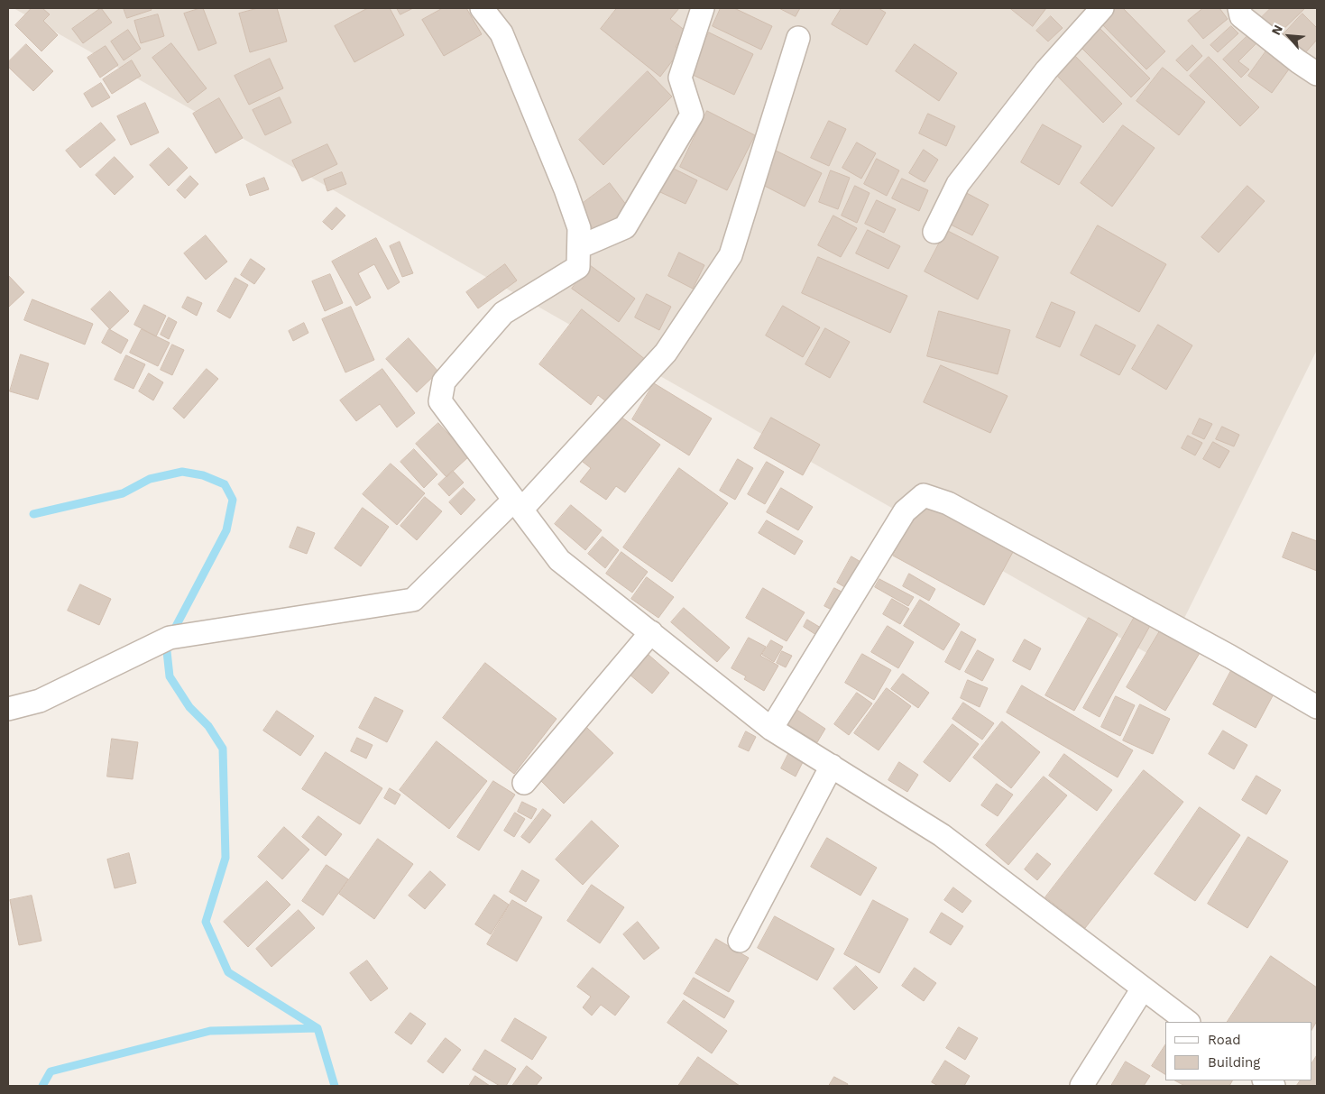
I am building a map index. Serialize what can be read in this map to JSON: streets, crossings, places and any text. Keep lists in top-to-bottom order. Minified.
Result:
{"legend":["Road","Building"],"north":"top left"}
